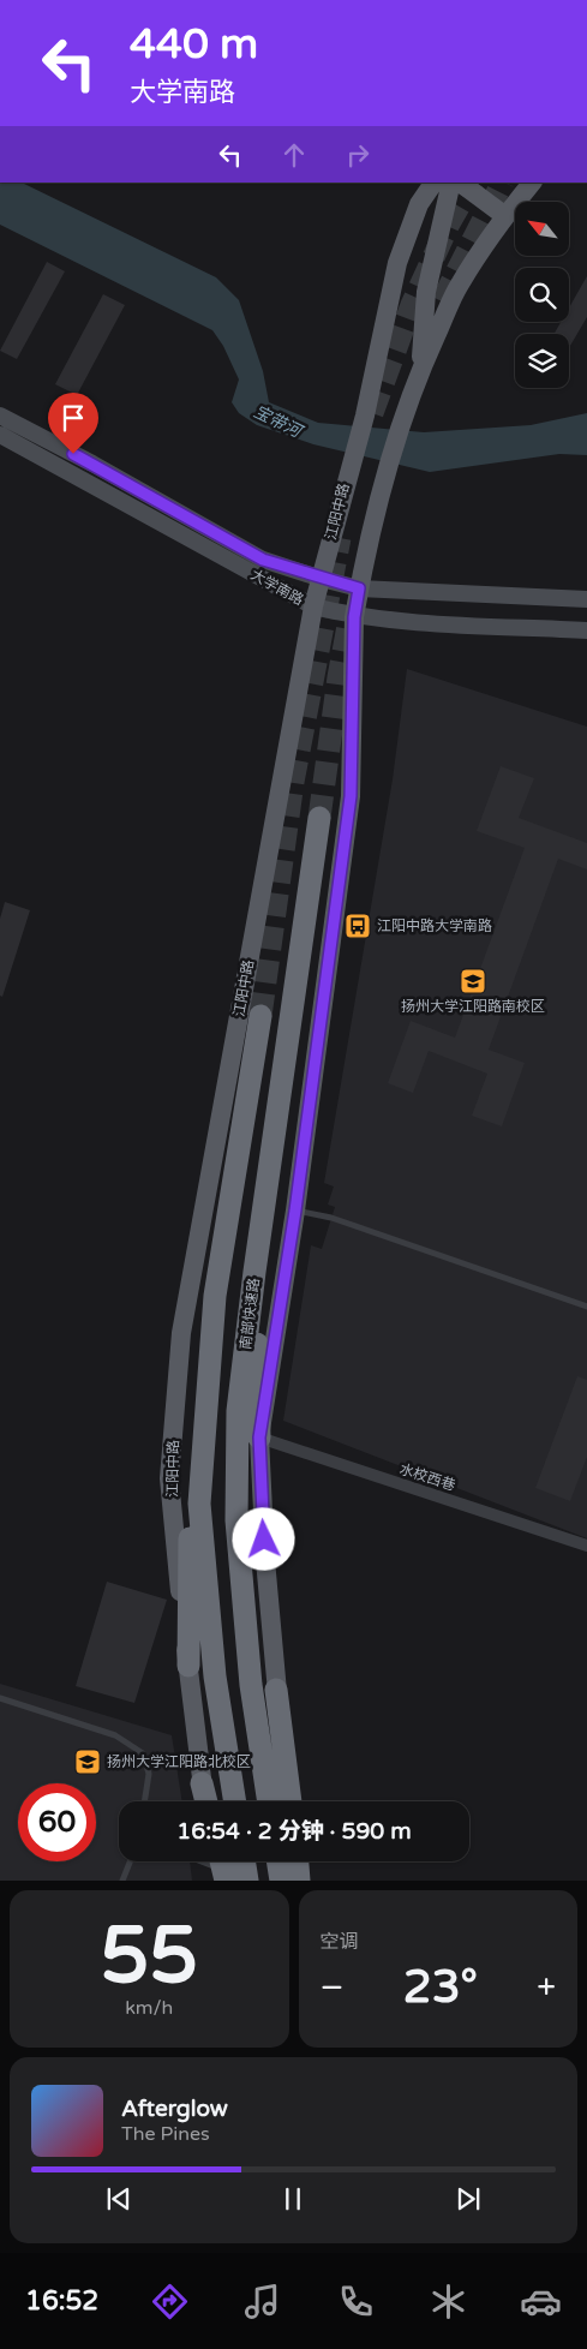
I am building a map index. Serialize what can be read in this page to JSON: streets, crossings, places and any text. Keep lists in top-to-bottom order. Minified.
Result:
{"streets":{"highway":["南部快速路"],"main road":["江阳中路"],"street":["大学南路","水校西巷"]},"crossings":[["江阳中路","大学南路"]],"water":["宝带河"],"places":{"bus stop":["江阳中路大学南路"],"school or university":["扬州大学江阳路南校区","扬州大学江阳路北校区"]},"north":"top left","page":{"turn":["440 m","大学南路"],"limit":"60","trip":"16:54 · 2 分钟 · 590 m","tile":[["55","km/h"],"空调"],"heat":["−","23°","+"],"song":["Afterglow","The Pines"],"tabs":"16:52"}}
